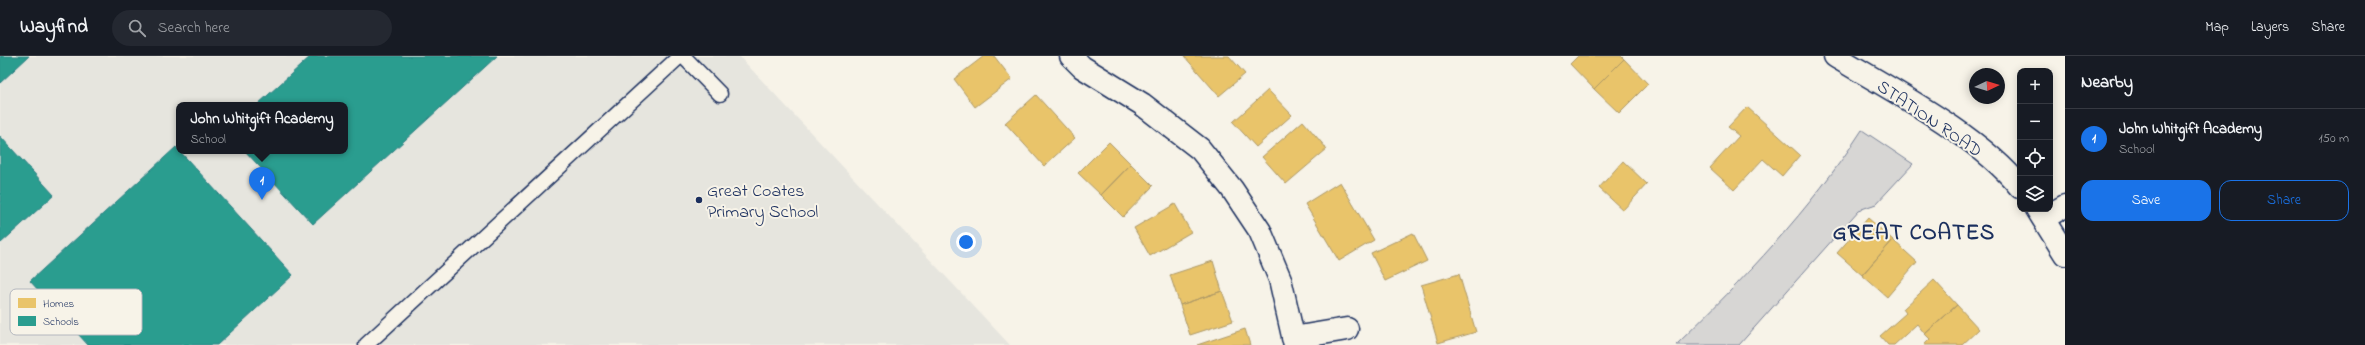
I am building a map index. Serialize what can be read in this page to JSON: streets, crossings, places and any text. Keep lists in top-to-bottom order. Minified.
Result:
{"streets":{"street":["STATION ROAD"]},"districts":["GREAT COATES"],"places":["Great Coates Primary School"],"legend":["Homes","Schools"],"north":"right","page":{"header":"Wayfind","search":"Search here","nav":["Map","Layers","Share"],"heading":"Nearby","map_buttons":["+","−"],"popup":["John Whitgift Academy","School"],"list":[{"mark":"1","name":"John Whitgift Academy","note":"School","value":"150 m"}],"pins":"1","buttons":["Save","Share"]}}
